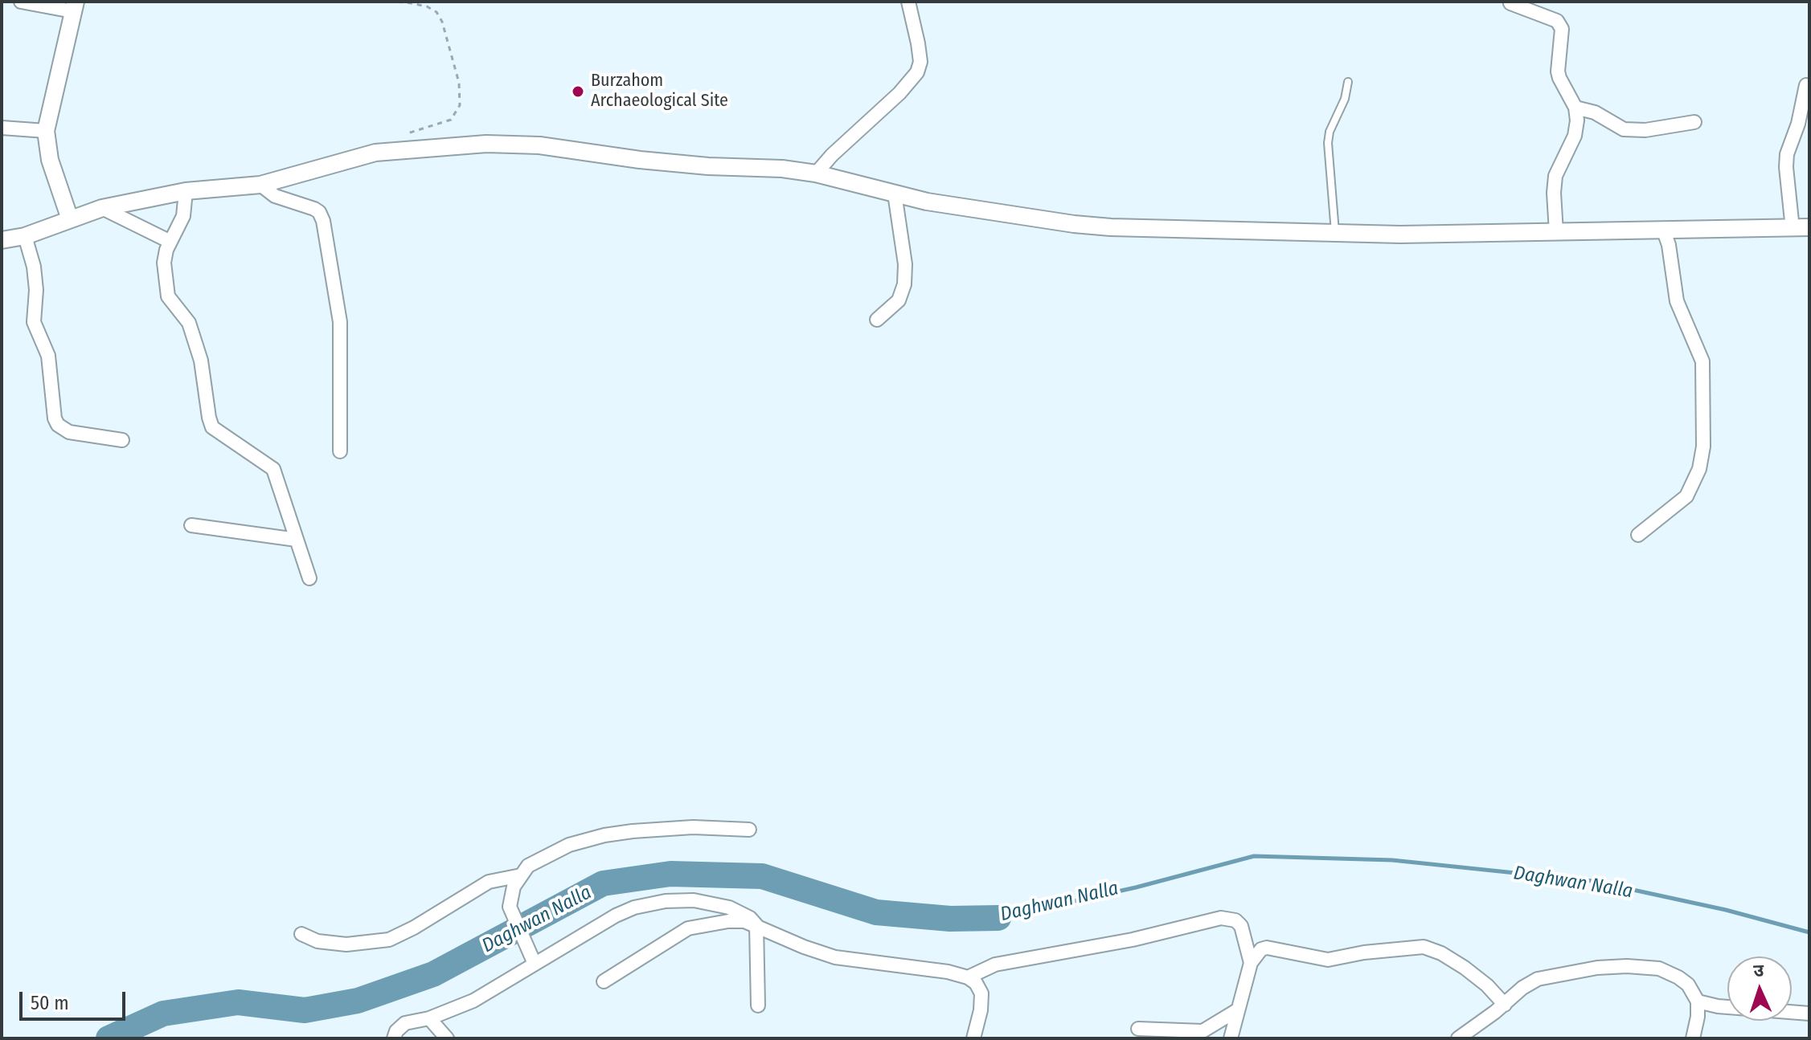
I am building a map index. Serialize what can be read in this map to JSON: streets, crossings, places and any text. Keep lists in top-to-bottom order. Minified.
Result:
{"water":["Daghwan Nalla"],"places":["Burzahom Archaeological Site"],"scale_bar":"50 m","north":"top"}
